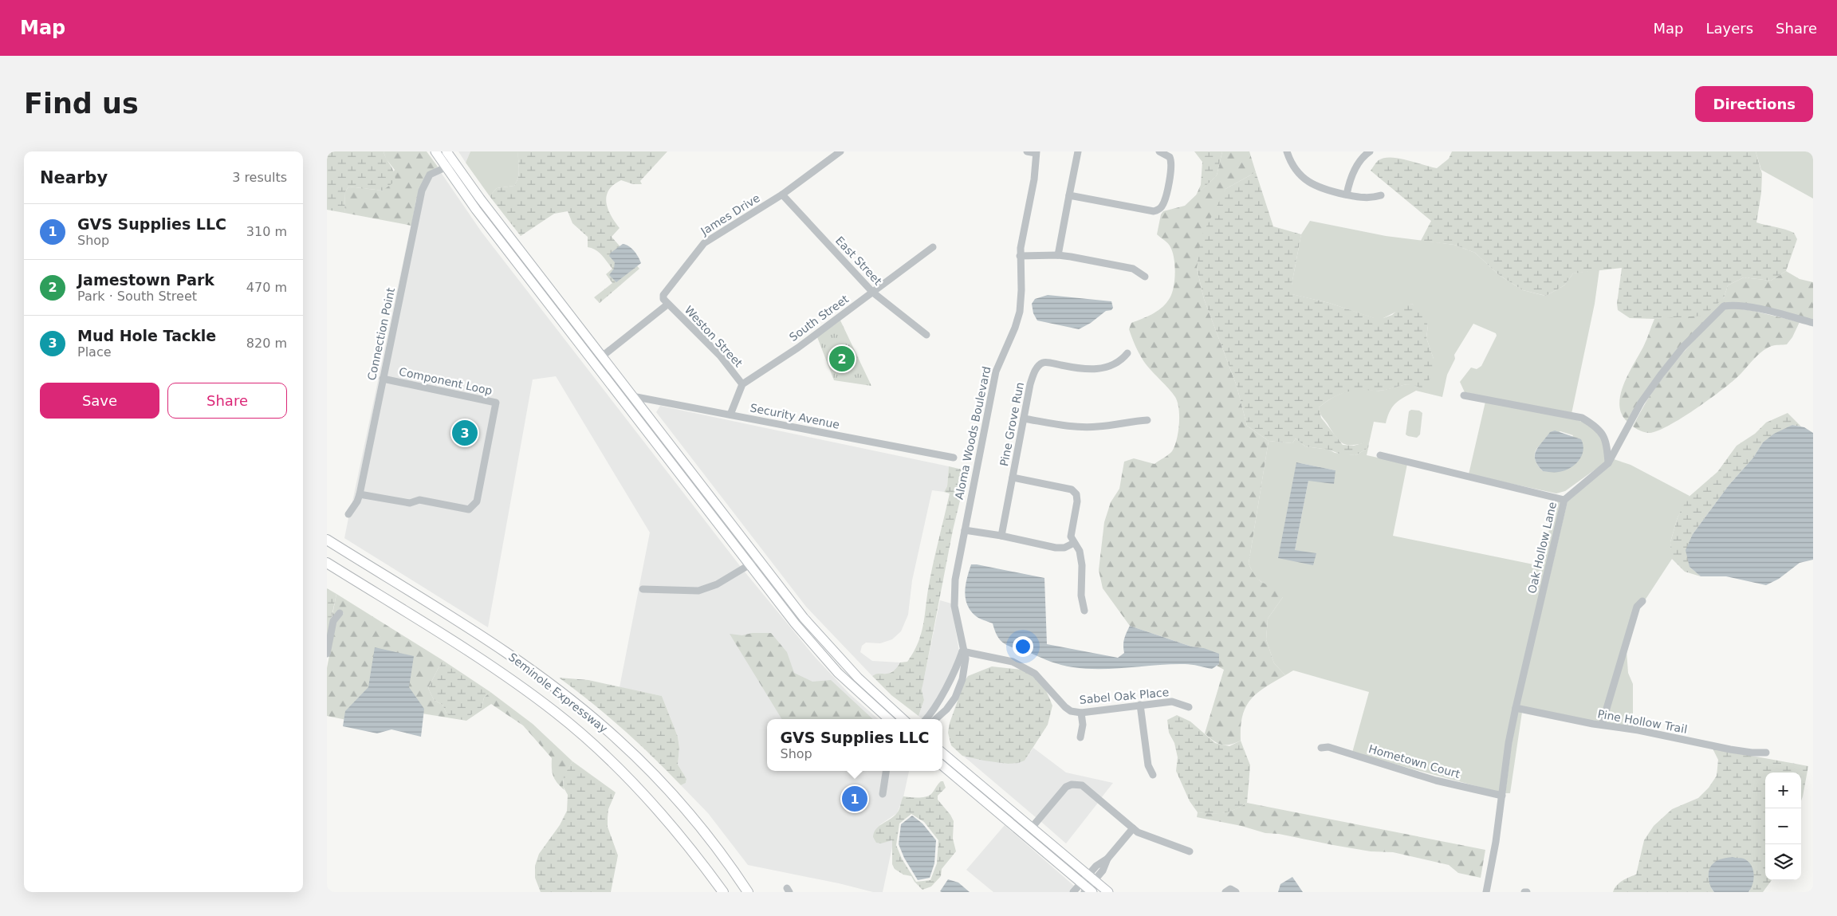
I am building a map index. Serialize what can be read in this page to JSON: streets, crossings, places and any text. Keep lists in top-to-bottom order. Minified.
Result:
{"streets":{"highway":["Seminole Expressway"],"street":["James Drive","East Street","South Street","Connection Point","Weston Street","Component Loop","Security Avenue","Pine Grove Run","Aloma Woods Boulevard","Oak Hollow Lane","Sabel Oak Place","Pine Hollow Trail","Hometown Court"]},"crossings":[["James Drive","East Street"],["James Drive","Weston Street"],["East Street","South Street"],["South Street","Weston Street"],["Connection Point","Component Loop"],["Aloma Woods Boulevard","Sabel Oak Place"],["Oak Hollow Lane","Pine Hollow Trail"],["Oak Hollow Lane","Hometown Court"]],"page":{"header":"Map","nav":["Map","Layers","Share"],"buttons":["Directions",["Save","Share"]],"title":"Find us","heading":["Nearby","3 results"],"list":[{"mark":"1","name":"GVS Supplies LLC","note":"Shop","value":"310 m"},{"mark":"2","name":"Jamestown Park","note":"Park · South Street","value":"470 m"},{"mark":"3","name":"Mud Hole Tackle","note":"Place","value":"820 m"}],"pins":["2","3","1"],"popup":["GVS Supplies LLC","Shop"],"map_buttons":["+","−"]}}
